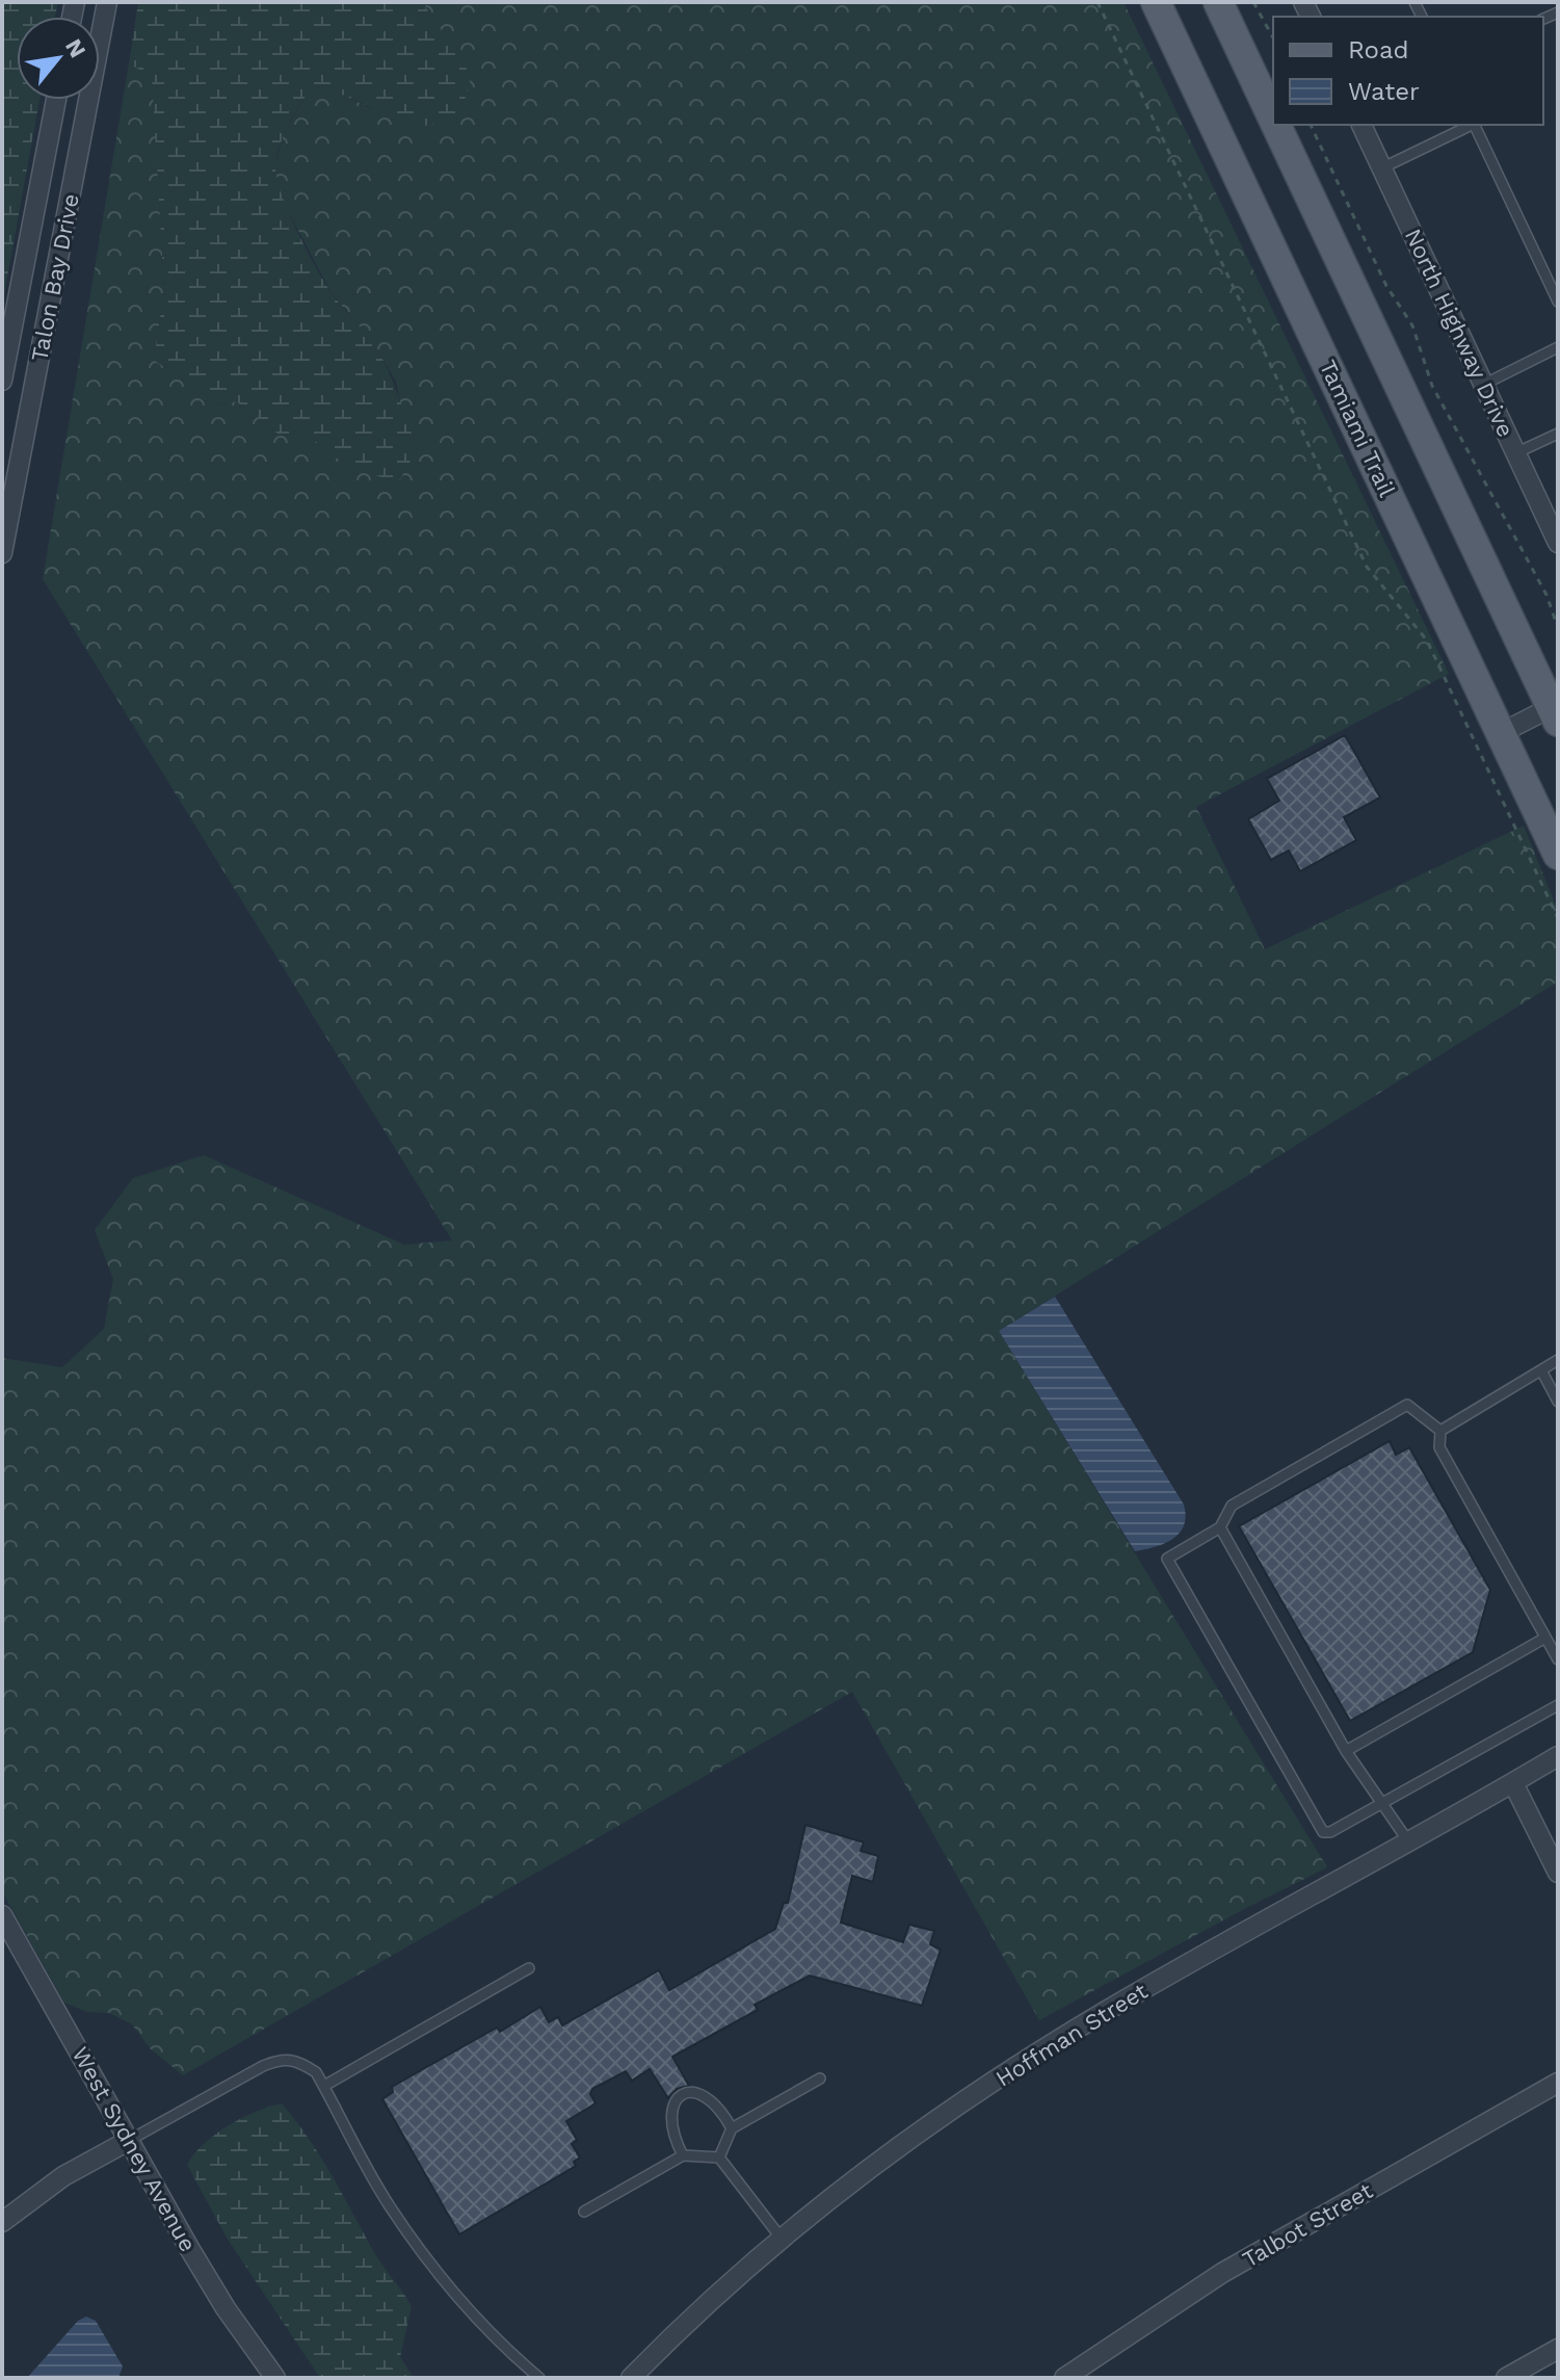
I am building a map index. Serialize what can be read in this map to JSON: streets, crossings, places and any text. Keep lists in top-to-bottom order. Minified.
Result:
{"streets":{"main road":["Tamiami Trail"],"street":["Talon Bay Drive","North Highway Drive","Hoffman Street","West Sydney Avenue","Talbot Street"]},"legend":["Road","Water"],"north":"top right"}
